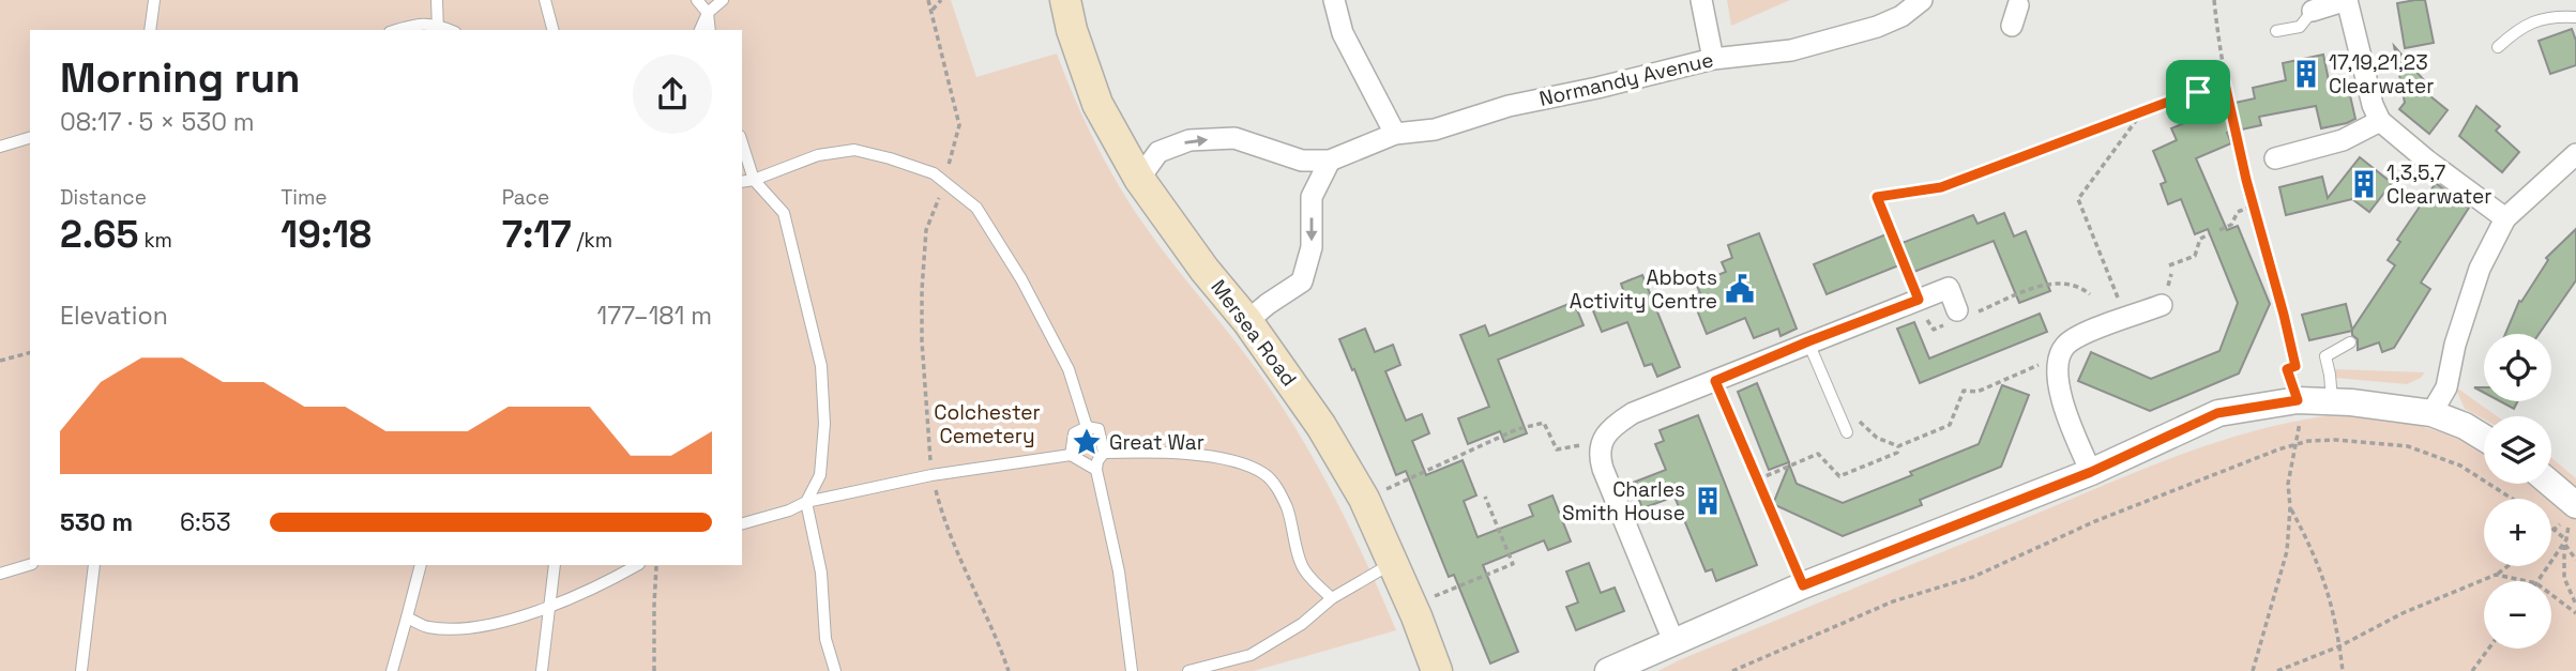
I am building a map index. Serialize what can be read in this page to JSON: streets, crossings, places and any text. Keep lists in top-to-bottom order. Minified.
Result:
{"streets":{"main road":["Mersea Road"],"street":["Normandy Avenue"]},"crossings":[["Normandy Avenue","Mersea Road"]],"parks":["Colchester Cemetery"],"places":{"building":["17,19,21,23 Clearwater","1,3,5,7 Clearwater","Charles Smith House"],"public building":["Abbots Activity Centre"],"place":["Great War"]},"page":{"heading":["Morning run","08:17 · 5 × 530 m"],"stats":[["Distance","2.65 km"],["Time","19:18"],["Pace","7:17 /km"]],"chart":["Elevation","177–181 m"],"map_buttons":["+","−"],"list":[{"name":"530 m","note":"6:53"}]}}
